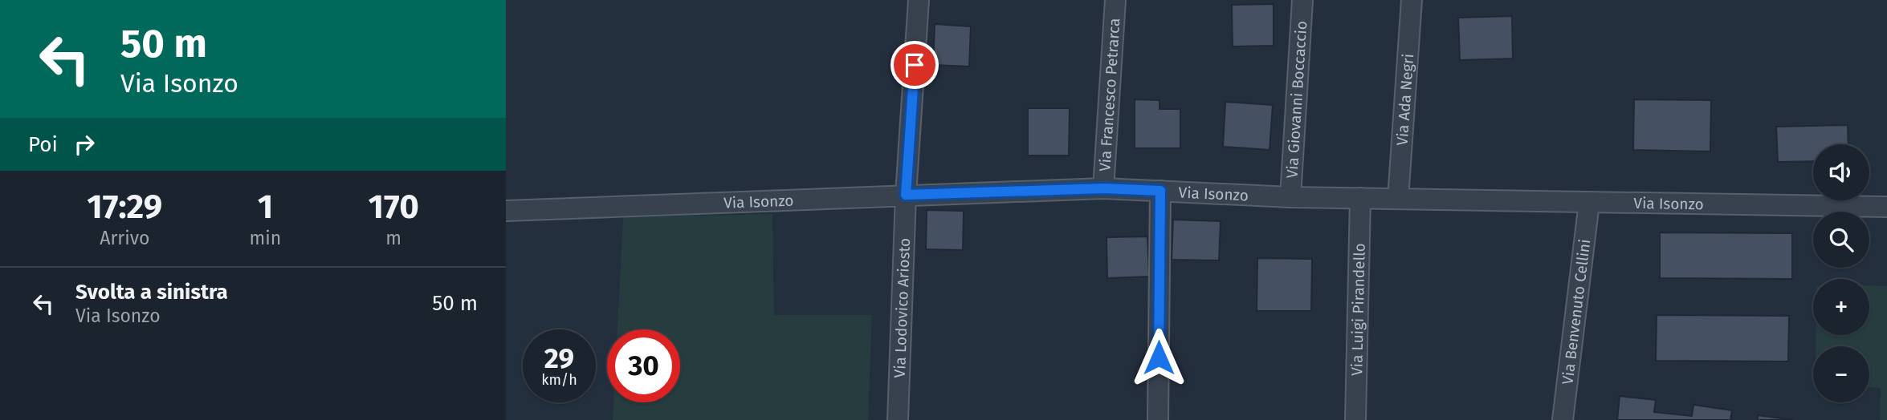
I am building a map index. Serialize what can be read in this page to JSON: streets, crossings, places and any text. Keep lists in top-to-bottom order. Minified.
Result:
{"streets":{"street":["Via Francesco Petrarca","Via Giovanni Boccaccio","Via Ada Negri","Via Isonzo","Via Lodovico Ariosto","Via Luigi Pirandello","Via Benvenuto Cellini"]},"crossings":[["Via Francesco Petrarca","Via Isonzo"],["Via Giovanni Boccaccio","Via Isonzo"],["Via Ada Negri","Via Isonzo"],["Via Isonzo","Via Lodovico Ariosto"],["Via Isonzo","Via Luigi Pirandello"],["Via Isonzo","Via Benvenuto Cellini"]],"page":{"turn":["50 m","Via Isonzo"],"then":"Poi","map_buttons":["+","−"],"eta":["17:29","Arrivo","1","min","170","m"],"list":[{"name":"Svolta a sinistra","note":"Via Isonzo","value":"50 m"}],"speed":"29 km/h","limit":"30"}}
